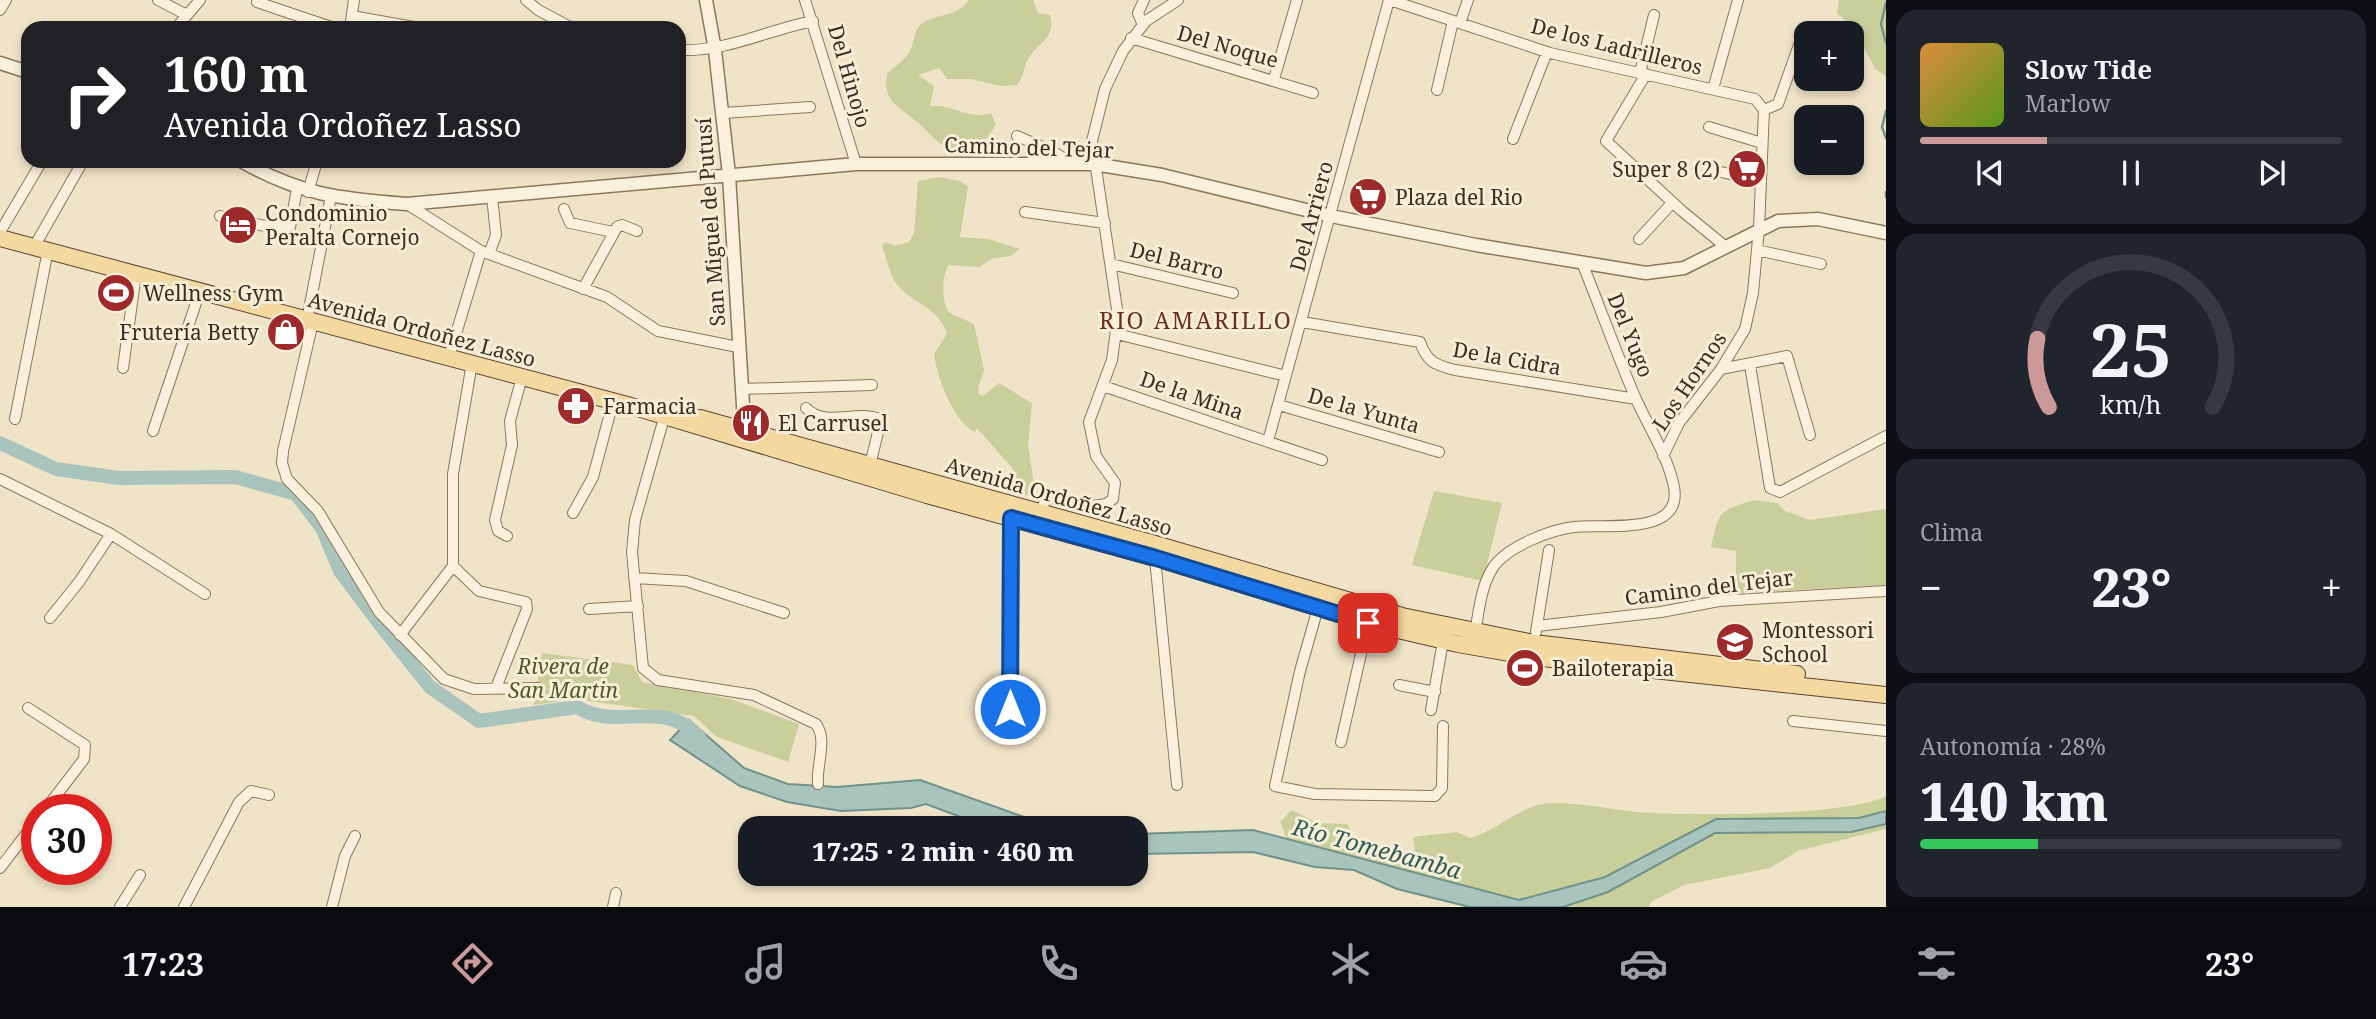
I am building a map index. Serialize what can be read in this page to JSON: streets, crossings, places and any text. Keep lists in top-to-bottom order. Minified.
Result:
{"streets":{"main road":["Avenida Ordoñez Lasso"],"street":["Del Noque","De los Ladrilleros","Del Hinojo","Camino del Tejar","Del Arriero","San Miguel de Putusí","Del Barro","Del Yugo","De la Cidra","Los Hornos","De la Mina","De la Yunta"]},"crossings":[["De los Ladrilleros","Del Arriero"],["De los Ladrilleros","Los Hornos"],["Del Hinojo","Camino del Tejar"],["Camino del Tejar","Del Arriero"],["Camino del Tejar","San Miguel de Putusí"],["Camino del Tejar","Del Yugo"],["Camino del Tejar","Los Hornos"],["Del Arriero","De la Cidra"],["Del Arriero","De la Mina"],["Del Arriero","De la Yunta"],["San Miguel de Putusí","Avenida Ordoñez Lasso"],["Avenida Ordoñez Lasso","Los Hornos"],["Del Yugo","De la Cidra"],["Del Yugo","Los Hornos"]],"districts":["RIO AMARILLO"],"water":["Río Tomebamba"],"parks":["Rivera de San Martin"],"places":{"supermarket":["Super 8 (2)","Plaza del Rio"],"hotel":["Condominio Peralta Cornejo"],"sports":["Wellness Gym","Bailoterapia"],"shop":["Frutería Betty"],"pharmacy":["Farmacia"],"restaurant":["El Carrusel"],"school or university":["Montessori School"]},"page":{"map_buttons":["+","−"],"turn":["160 m","Avenida Ordoñez Lasso"],"song":["Slow Tide","Marlow"],"tile":["Clima",["Autonomía · 28%","140 km"]],"heat":["−","23°","+"],"limit":"30","trip":"17:25 · 2 min · 460 m","tabs":["17:23","23°"],"gauge":["25","km/h"]}}
